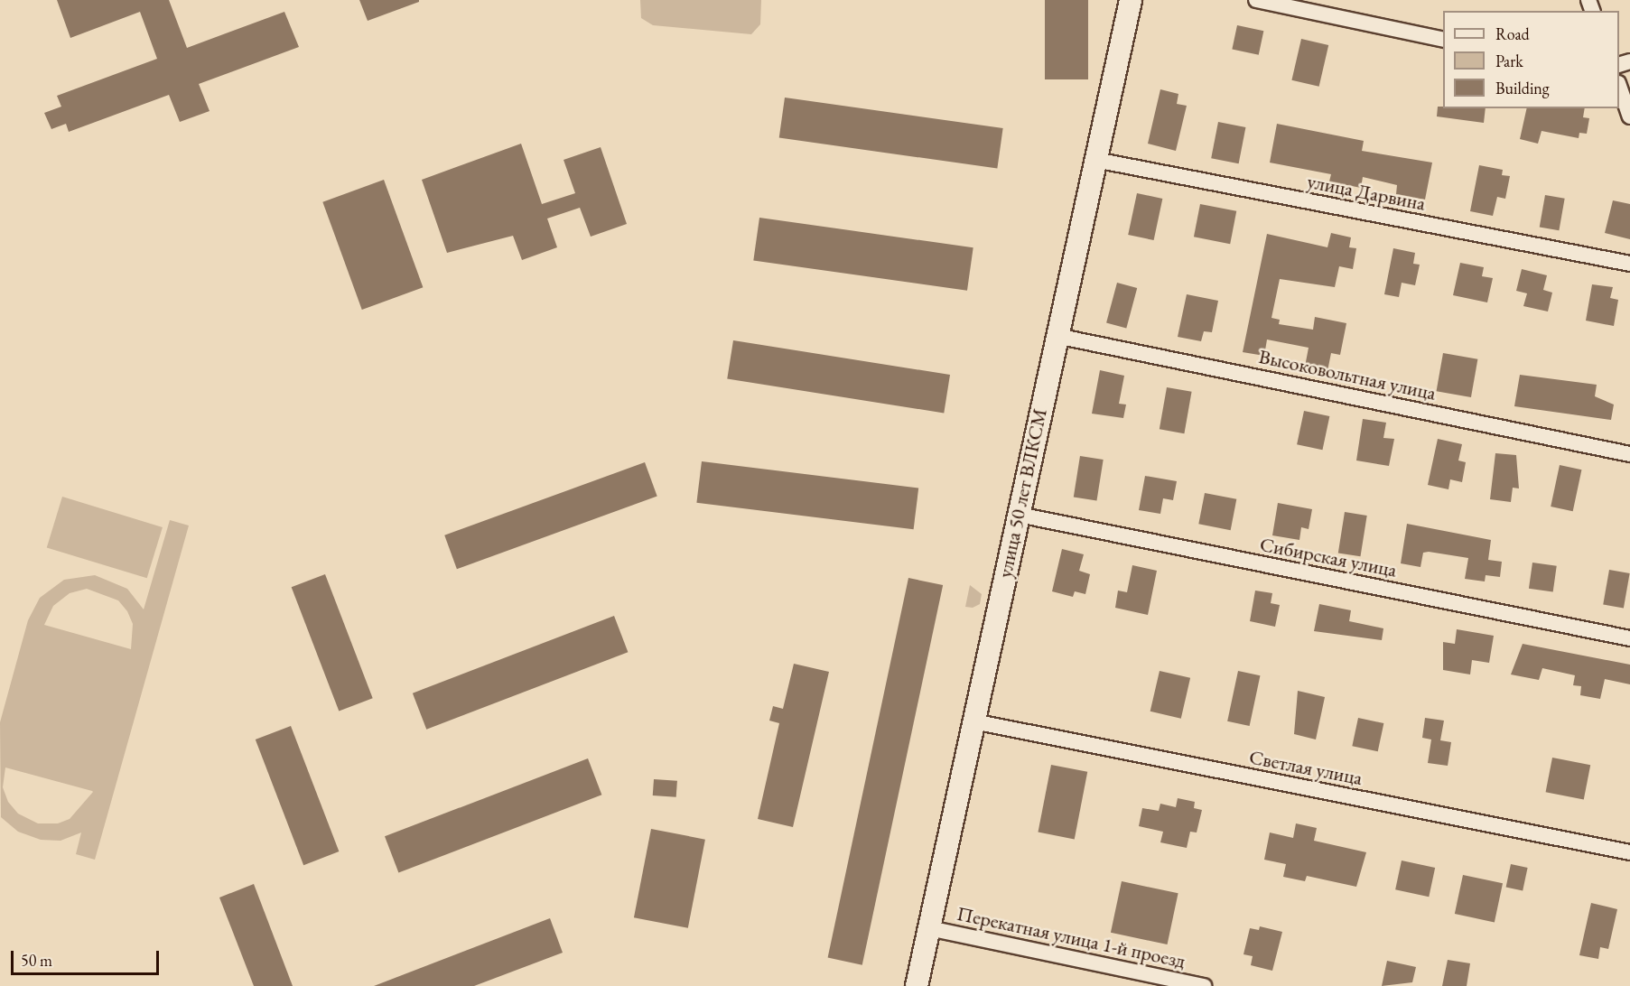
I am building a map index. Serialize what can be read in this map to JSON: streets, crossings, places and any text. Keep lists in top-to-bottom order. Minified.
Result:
{"streets":{"main road":["улица 50 лет ВЛКСМ"],"street":["улица Дарвина","Высоковольтная улица","Сибирская улица","Светлая улица","Перекатная улица 1-й проезд"]},"crossings":[["улица Дарвина","улица 50 лет ВЛКСМ"],["Высоковольтная улица","улица 50 лет ВЛКСМ"],["улица 50 лет ВЛКСМ","Сибирская улица"],["улица 50 лет ВЛКСМ","Светлая улица"],["улица 50 лет ВЛКСМ","Перекатная улица 1-й проезд"]],"legend":["Road","Park","Building"],"scale_bar":"50 m"}
